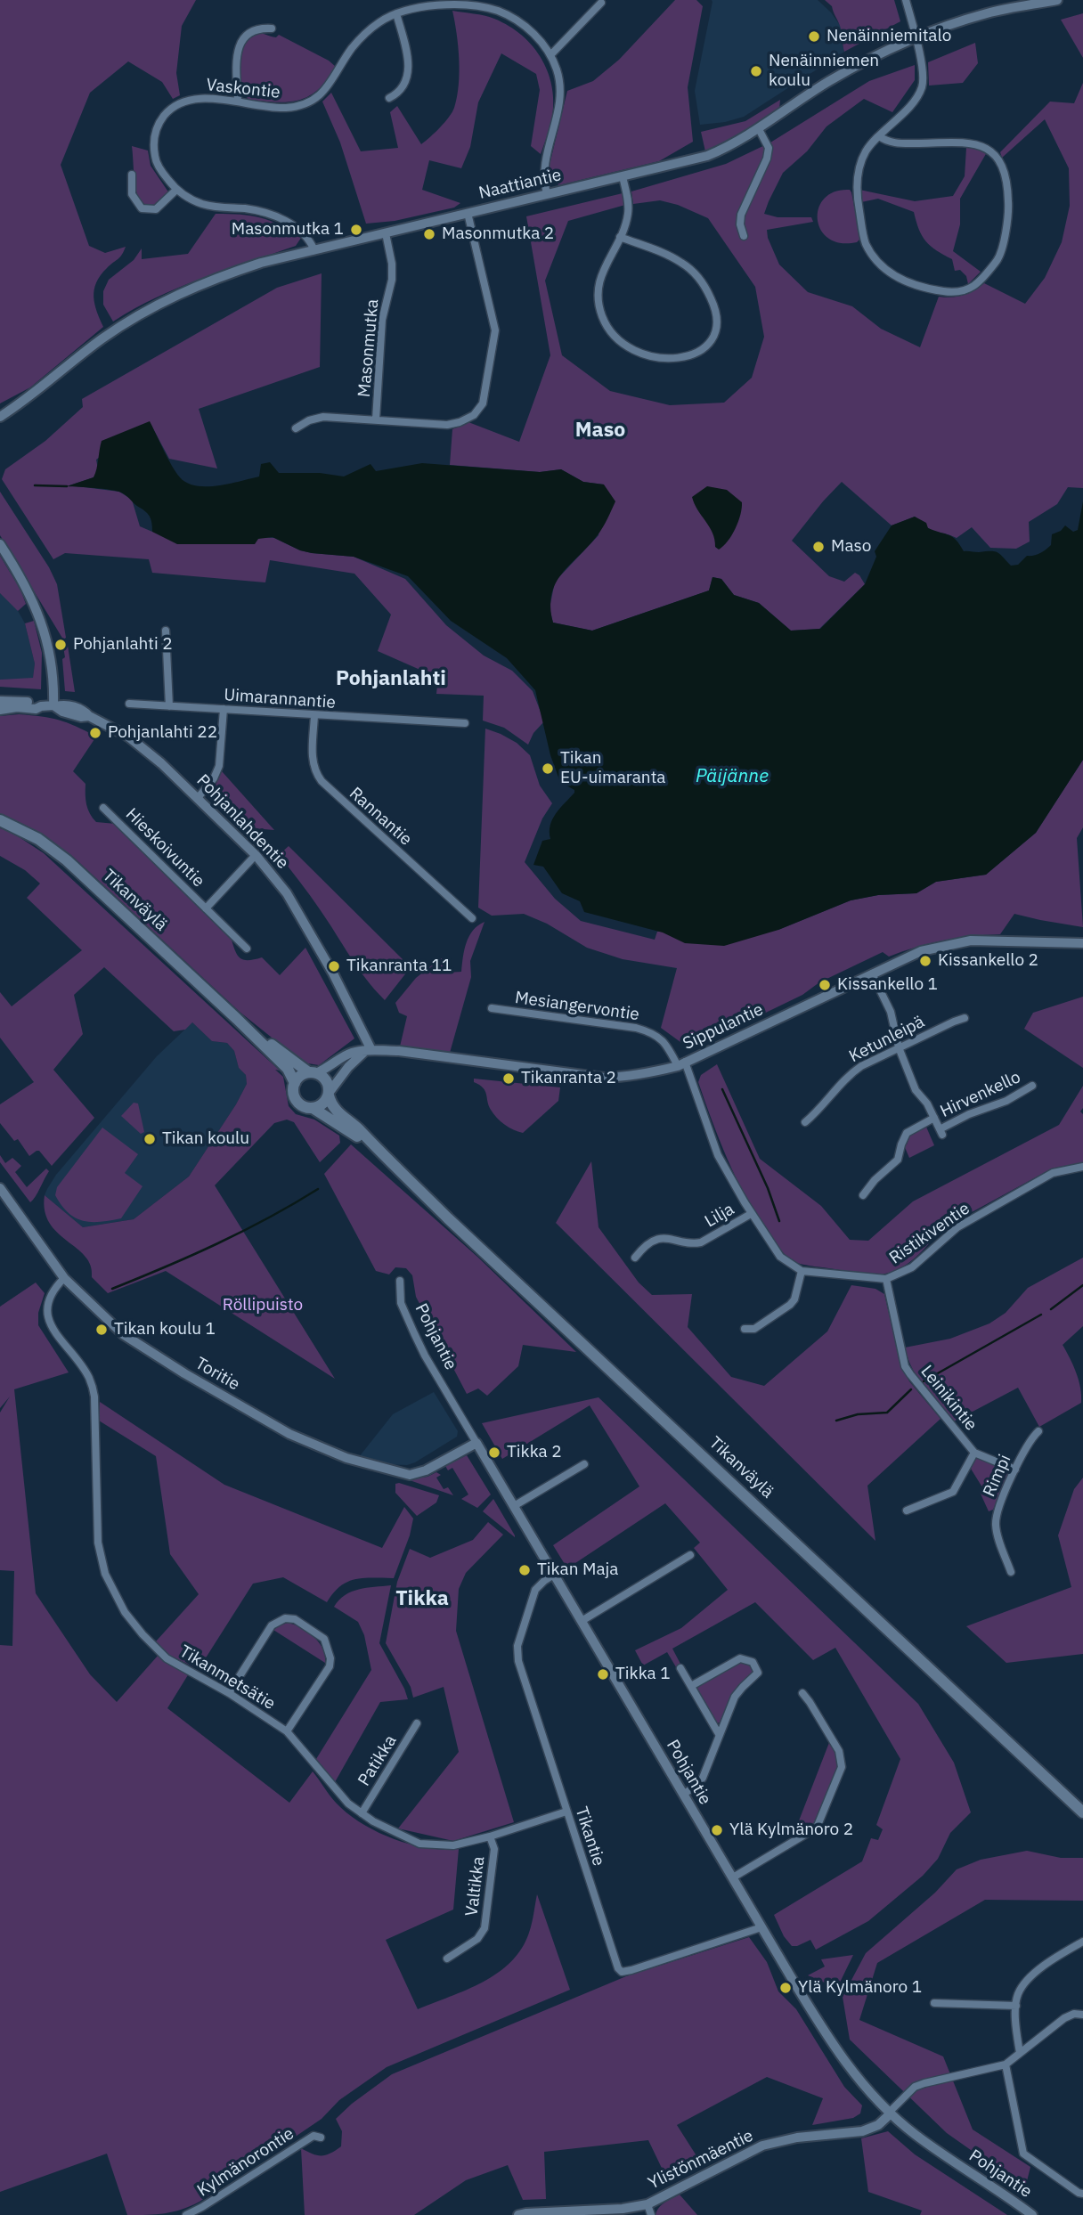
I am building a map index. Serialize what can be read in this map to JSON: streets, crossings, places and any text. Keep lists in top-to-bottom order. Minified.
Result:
{"streets":{"main road":["Tikanväylä"],"street":["Vaskontie","Naattiantie","Masonmutka","Uimarannantie","Rannantie","Pohjanlahdentie","Hieskoivuntie","Mesiangervontie","Sippulantie","Ketunleipä","Hirvenkello","Lilja","Ristikiventie","Pohjantie","Toritie","Leinikintie","Rimpi","Tikanmetsätie","Patikka","Tikantie","Valtikka","Ylistönmäentie","Kylmänorontie"]},"crossings":[["Vaskontie","Naattiantie"],["Naattiantie","Masonmutka"],["Uimarannantie","Rannantie"],["Pohjanlahdentie","Hieskoivuntie"],["Pohjanlahdentie","Sippulantie"],["Tikanväylä","Sippulantie"],["Mesiangervontie","Sippulantie"],["Ristikiventie","Leinikintie"],["Pohjantie","Toritie"],["Pohjantie","Tikantie"],["Pohjantie","Ylistönmäentie"],["Toritie","Tikanmetsätie"],["Leinikintie","Rimpi"],["Tikanmetsätie","Patikka"],["Tikanmetsätie","Tikantie"],["Tikanmetsätie","Valtikka"]],"districts":["Maso","Pohjanlahti","Tikka"],"water":["Päijänne"],"parks":["Röllipuisto"],"places":["Nenäinniemitalo","Nenäinniemen koulu","Masonmutka 1","Masonmutka 2","Maso","Pohjanlahti 2","Pohjanlahti 22","Tikan EU-uimaranta","Kissankello 2","Tikanranta 11","Kissankello 1","Tikanranta 2","Tikan koulu","Tikan koulu 1","Tikka 2","Tikan Maja","Tikka 1","Ylä Kylmänoro 2","Ylä Kylmänoro 1"]}
